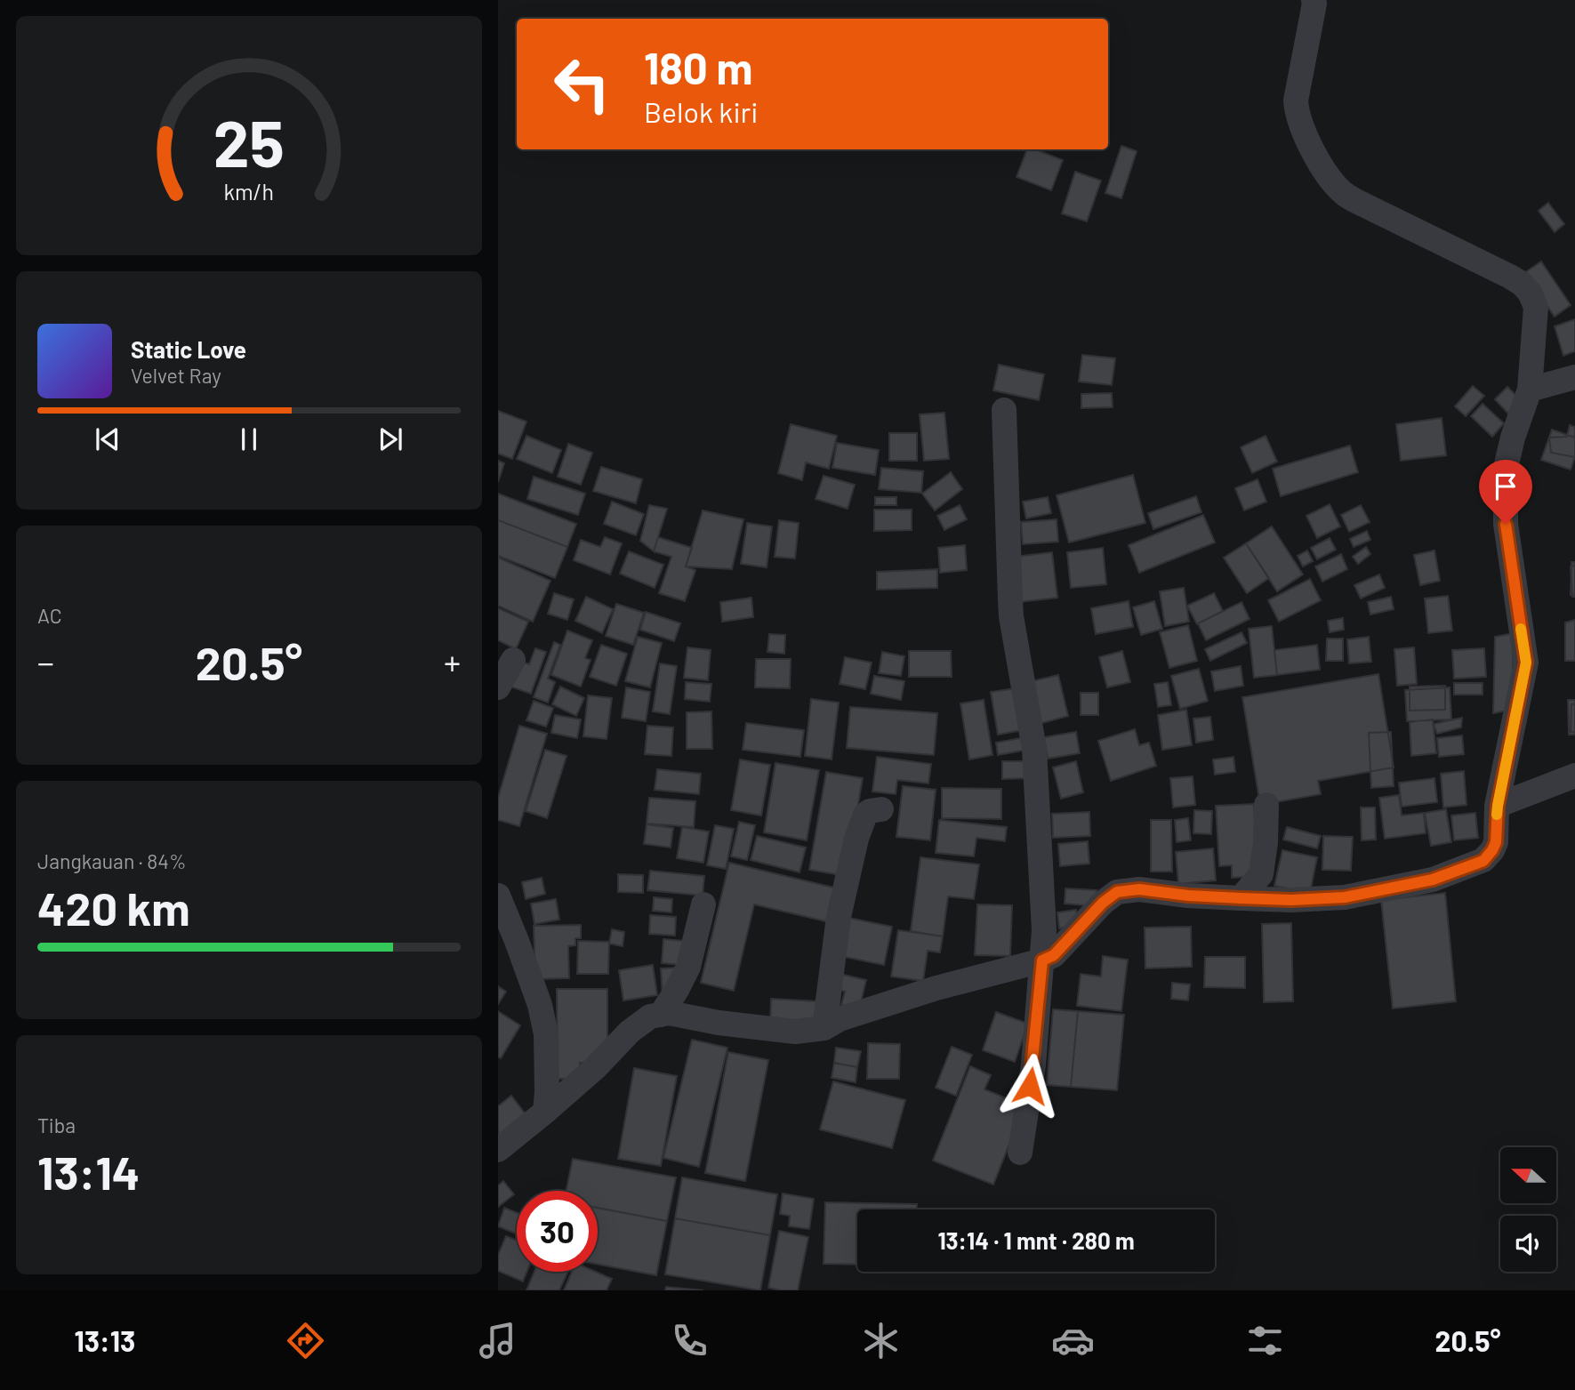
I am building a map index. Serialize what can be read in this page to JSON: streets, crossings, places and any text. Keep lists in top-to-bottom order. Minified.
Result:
{"north":"left","page":{"turn":["180 m","Belok kiri"],"song":["Static Love","Velvet Ray"],"tile":["AC",["Jangkauan · 84%","420 km"],["Tiba","13:14"]],"heat":["−","20.5°","+"],"limit":"30","trip":"13:14 · 1 mnt · 280 m","tabs":["13:13","20.5°"],"gauge":["25","km/h"]}}
